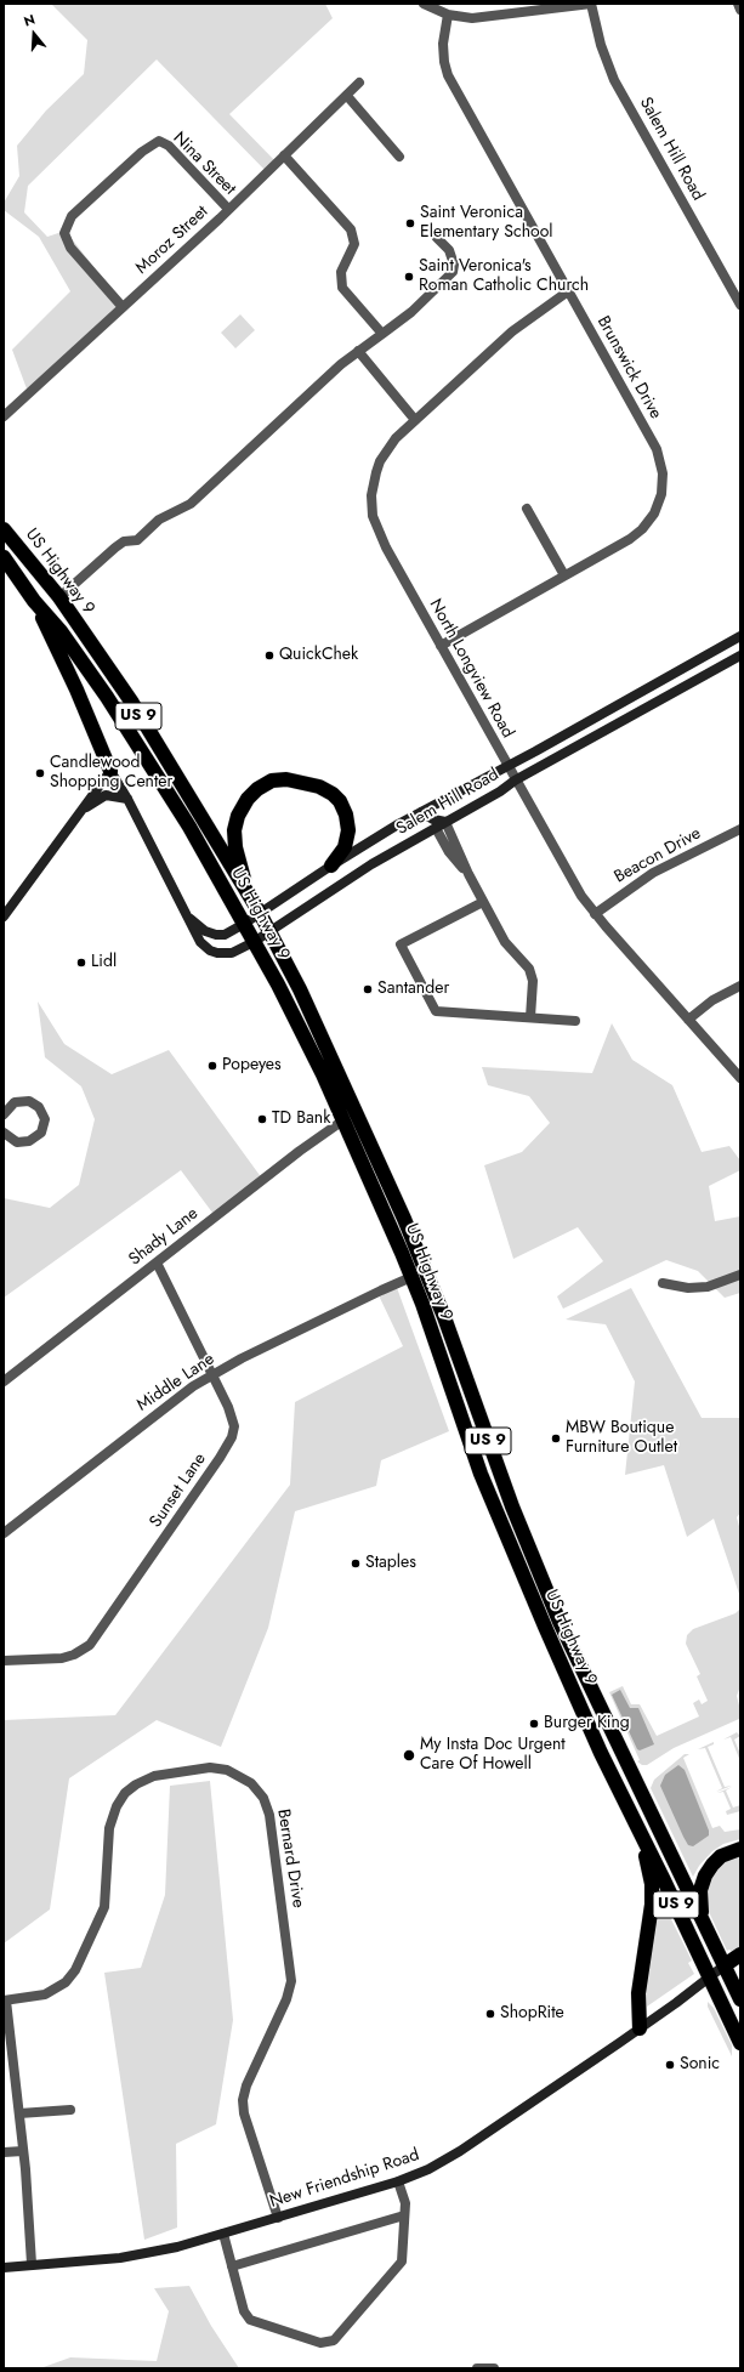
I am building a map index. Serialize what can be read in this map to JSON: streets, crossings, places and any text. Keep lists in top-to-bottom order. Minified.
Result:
{"streets":{"highway":["US Highway 9","US 9"],"street":["Salem Hill Road","Nina Street","Moroz Street","Brunswick Drive","North Longview Road","Beacon Drive","Shady Lane","Middle Lane","Sunset Lane","Bernard Drive","New Friendship Road"]},"crossings":[["Salem Hill Road","US Highway 9"],["Salem Hill Road","North Longview Road"],["Nina Street","Moroz Street"],["Brunswick Drive","North Longview Road"],["US Highway 9","Shady Lane"],["US Highway 9","Middle Lane"],["US Highway 9","New Friendship Road"],["North Longview Road","Beacon Drive"],["Shady Lane","Sunset Lane"],["Middle Lane","Sunset Lane"],["Bernard Drive","New Friendship Road"]],"places":["Saint Veronica Elementary School","Saint Veronica's Roman Catholic Church","QuickChek","Candlewood Shopping Center","Lidl","Santander","Popeyes","TD Bank","MBW Boutique Furniture Outlet","Staples","Burger King","My Insta Doc Urgent Care Of Howell","ShopRite","Sonic"],"north":"top"}
